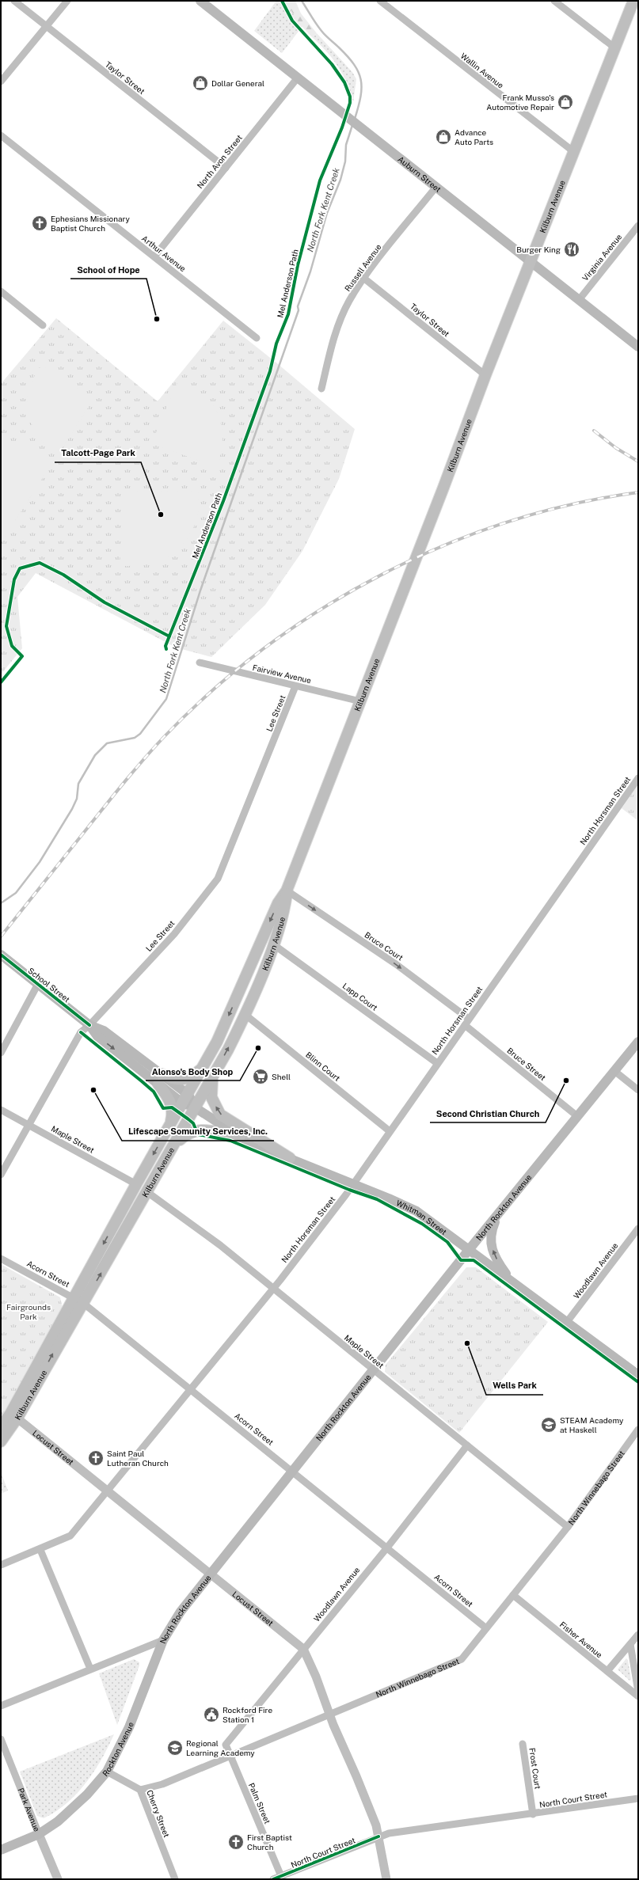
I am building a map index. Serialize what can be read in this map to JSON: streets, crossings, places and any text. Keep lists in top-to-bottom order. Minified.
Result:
{"streets":{"main road":["Auburn Street","Kilburn Avenue","School Street","North Rockton Avenue","Whitman Street","Rockton Avenue"],"street":["Wallin Avenue","Taylor Street","North Avon Street","Arthur Avenue","Virginia Avenue","Russell Avenue","Fairview Avenue","Lee Street","North Horsman Street","Bruce Court","Lapp Court","Bruce Street","Blinn Court","Maple Street","Woodlawn Avenue","Acorn Street","Locust Street","North Winnebago Street","Fisher Avenue","Frost Court","North Court Street","Palm Street","Park Avenue","Cherry Street"],"cycle path":["Mel Anderson Path"]},"crossings":[["Wallin Avenue","Kilburn Avenue"],["Taylor Street","North Avon Street"],["Taylor Street","Kilburn Avenue"],["Taylor Street","Russell Avenue"],["North Avon Street","Auburn Street"],["North Avon Street","Arthur Avenue"],["Auburn Street","Kilburn Avenue"],["Auburn Street","Virginia Avenue"],["Auburn Street","Russell Avenue"],["Kilburn Avenue","Fairview Avenue"],["Kilburn Avenue","Bruce Court"],["Kilburn Avenue","School Street"],["Kilburn Avenue","Lapp Court"],["Kilburn Avenue","Blinn Court"],["Kilburn Avenue","Maple Street"],["Kilburn Avenue","Whitman Street"],["Kilburn Avenue","Acorn Street"],["Kilburn Avenue","Locust Street"],["Fairview Avenue","Lee Street"],["Lee Street","School Street"],["Lee Street","Maple Street"],["North Horsman Street","Bruce Court"],["North Horsman Street","Lapp Court"],["North Horsman Street","Bruce Street"],["North Horsman Street","Blinn Court"],["North Horsman Street","Maple Street"],["North Horsman Street","Whitman Street"],["North Horsman Street","Acorn Street"],["North Horsman Street","Locust Street"],["School Street","Whitman Street"],["Bruce Street","North Rockton Avenue"],["Maple Street","North Rockton Avenue"],["Maple Street","Woodlawn Avenue"],["Maple Street","North Winnebago Street"],["North Rockton Avenue","Whitman Street"],["North Rockton Avenue","Acorn Street"],["North Rockton Avenue","Locust Street"],["North Rockton Avenue","Rockton Avenue"],["Whitman Street","Woodlawn Avenue"],["Woodlawn Avenue","Acorn Street"],["Woodlawn Avenue","Locust Street"],["Woodlawn Avenue","North Winnebago Street"],["Woodlawn Avenue","Palm Street"],["Acorn Street","North Winnebago Street"],["Locust Street","North Winnebago Street"],["Locust Street","North Court Street"],["North Winnebago Street","Fisher Avenue"],["North Winnebago Street","Palm Street"],["North Winnebago Street","Cherry Street"],["Rockton Avenue","Park Avenue"],["Rockton Avenue","Cherry Street"],["Frost Court","North Court Street"],["North Court Street","Palm Street"]],"one_way":["Bruce Court"],"water":["North Fork Kent Creek"],"parks":["Fairgrounds Park"],"places":{"shop":["Dollar General","Frank Musso's Automotive Repair","Advance Auto Parts"],"church":["Ephesians Missionary Baptist Church","Saint Paul Lutheran Church","First Baptist Church"],"restaurant":["Burger King"],"other":["School of Hope","Talcott-Page Park","Alonso's Body Shop","Second Christian Church","Lifescape Somunity Services, Inc.","Wells Park"],"supermarket":["Shell"],"school or university":["STEAM Academy at Haskell","Regional Learning Academy"],"public building":["Rockford Fire Station 1"]}}
